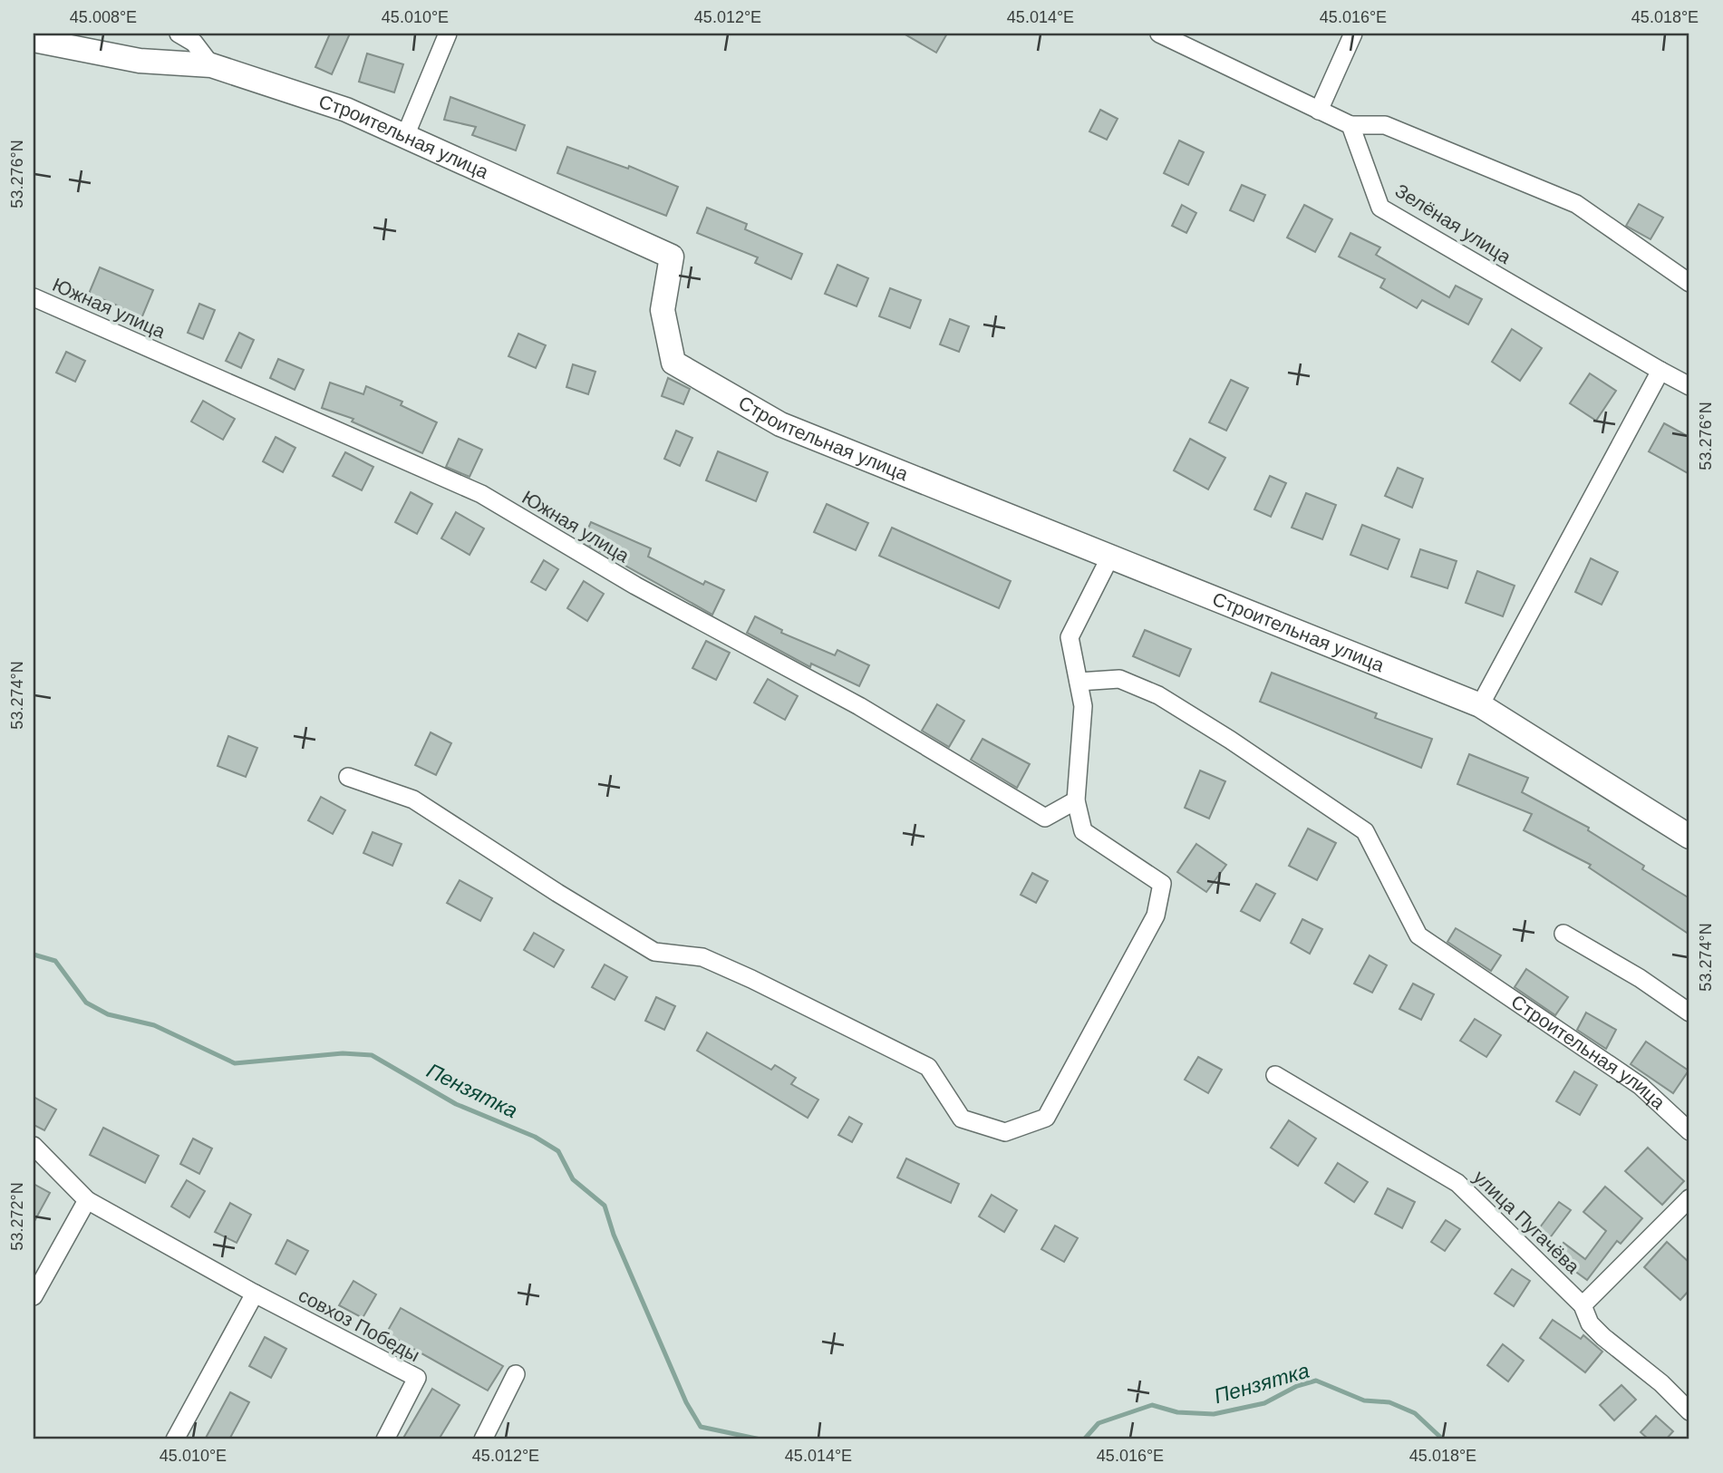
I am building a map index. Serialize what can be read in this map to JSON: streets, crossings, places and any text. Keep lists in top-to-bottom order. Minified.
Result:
{"streets":{"street":["Строительная улица","Зелёная улица","Южная улица","улица Пугачёва","совхоз Победы"]},"water":["Пензятка"],"coordinates":["45.008°E","45.010°E","45.012°E","45.014°E","45.016°E","45.018°E","53.276°N","53.274°N","53.272°N"]}
